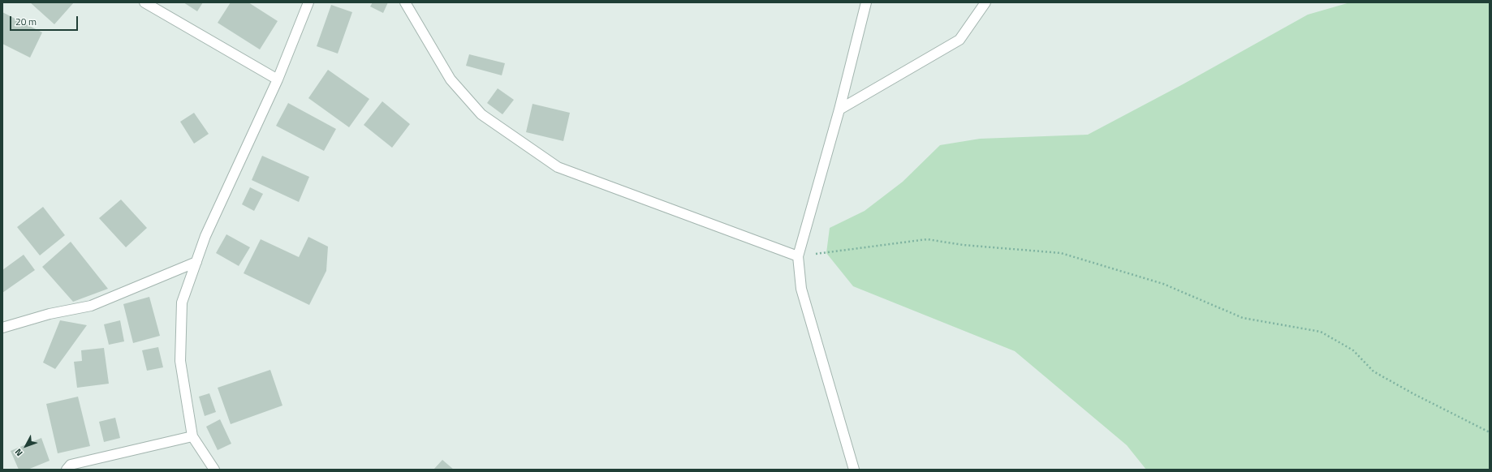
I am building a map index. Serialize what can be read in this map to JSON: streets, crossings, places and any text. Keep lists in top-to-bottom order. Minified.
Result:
{"scale_bar":"20 m","north":"bottom left"}
